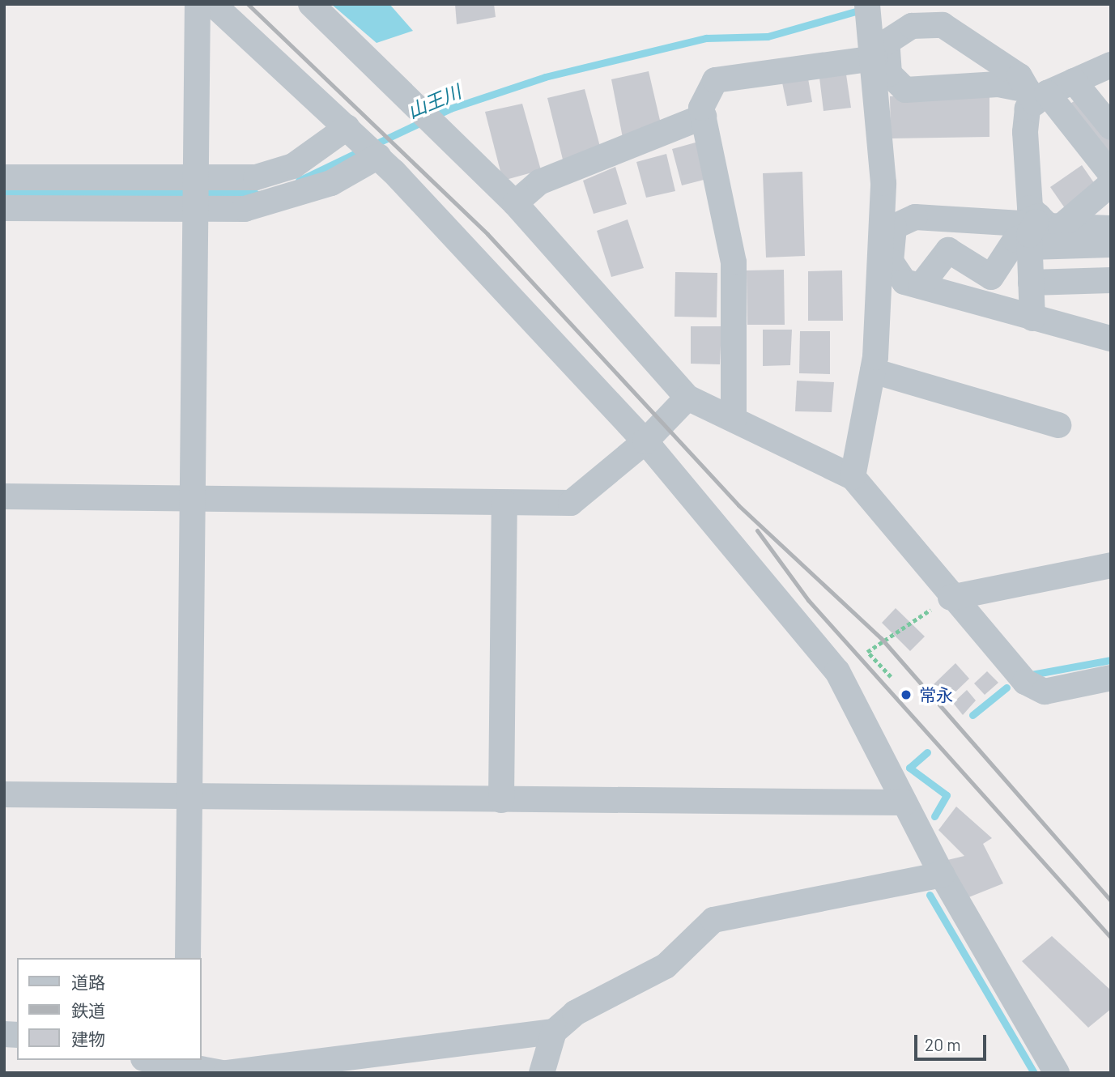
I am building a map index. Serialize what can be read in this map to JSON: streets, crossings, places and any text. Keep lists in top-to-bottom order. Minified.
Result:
{"water":["山王川"],"places":["常永"],"legend":["道路","鉄道","建物"],"scale_bar":"20 m"}
